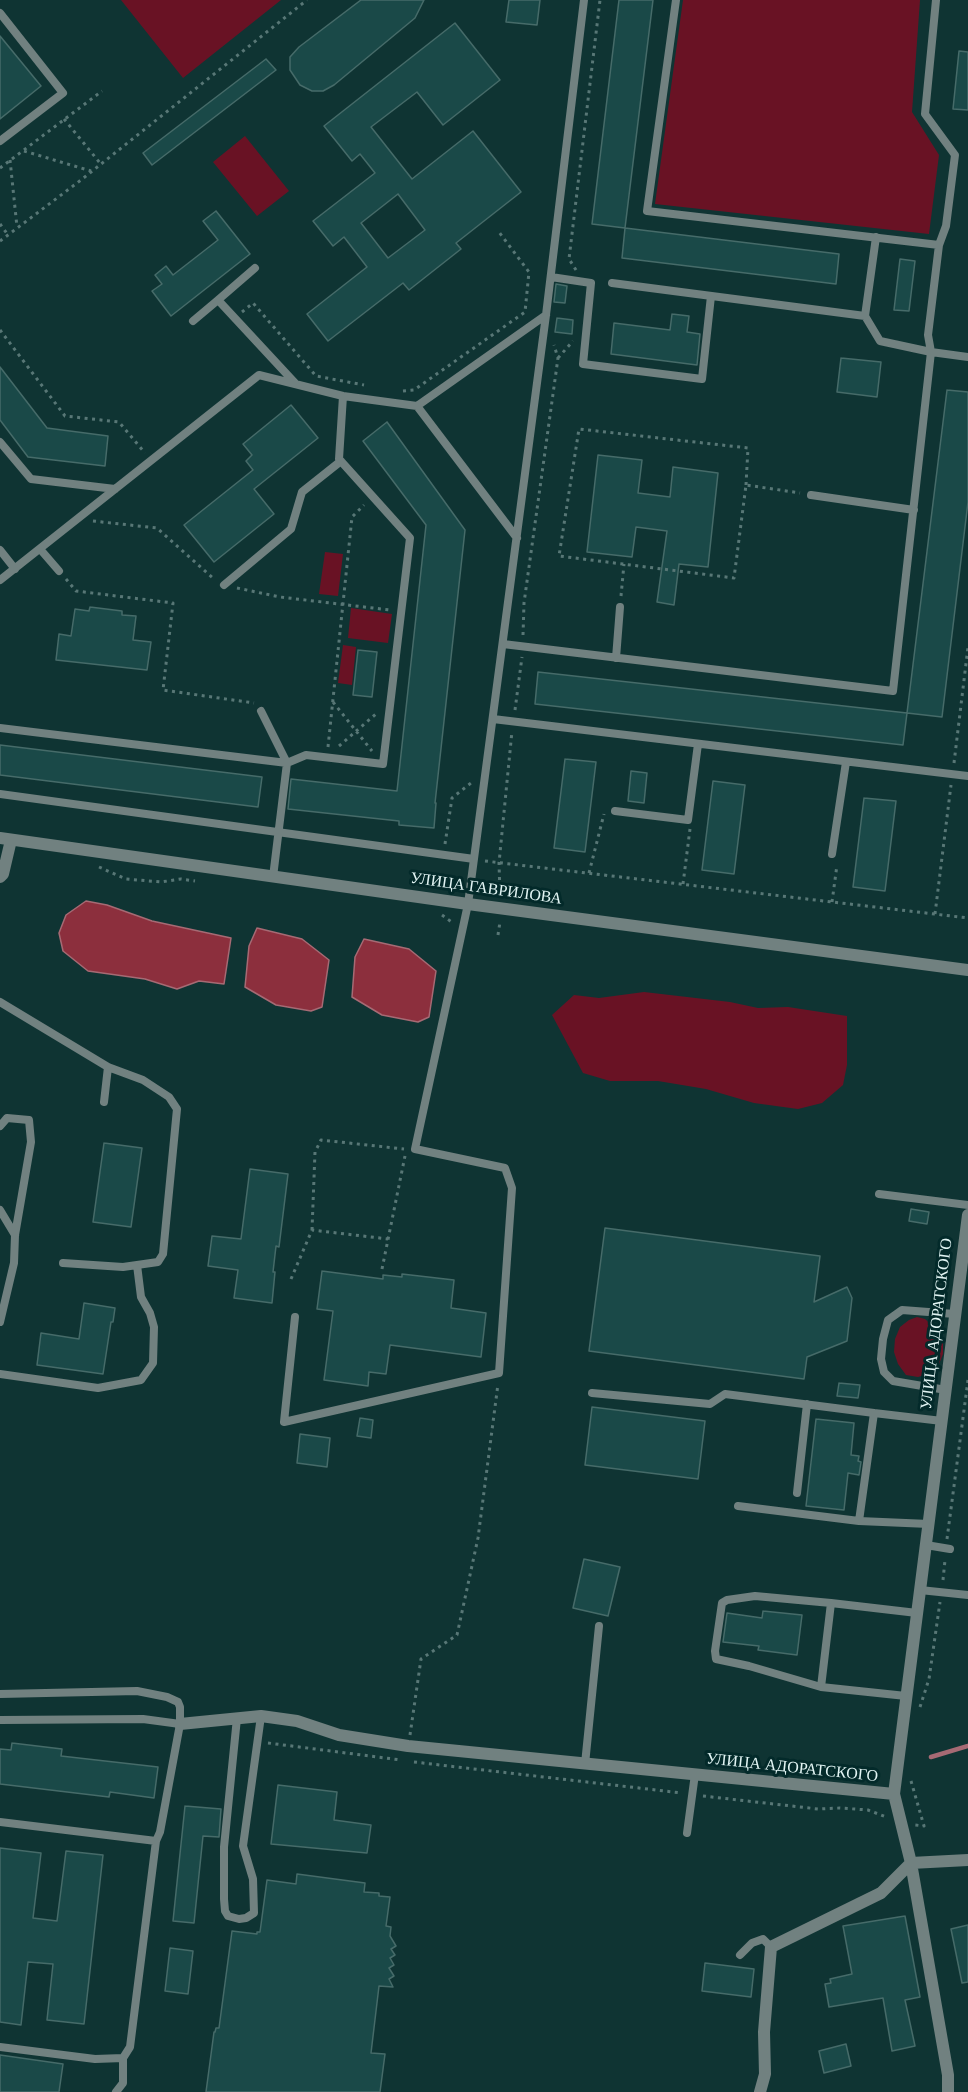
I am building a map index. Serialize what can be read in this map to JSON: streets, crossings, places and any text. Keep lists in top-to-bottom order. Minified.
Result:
{"streets":{"street":["УЛИЦА ГАВРИЛОВА","УЛИЦА АДОРАТСКОГО"]}}
